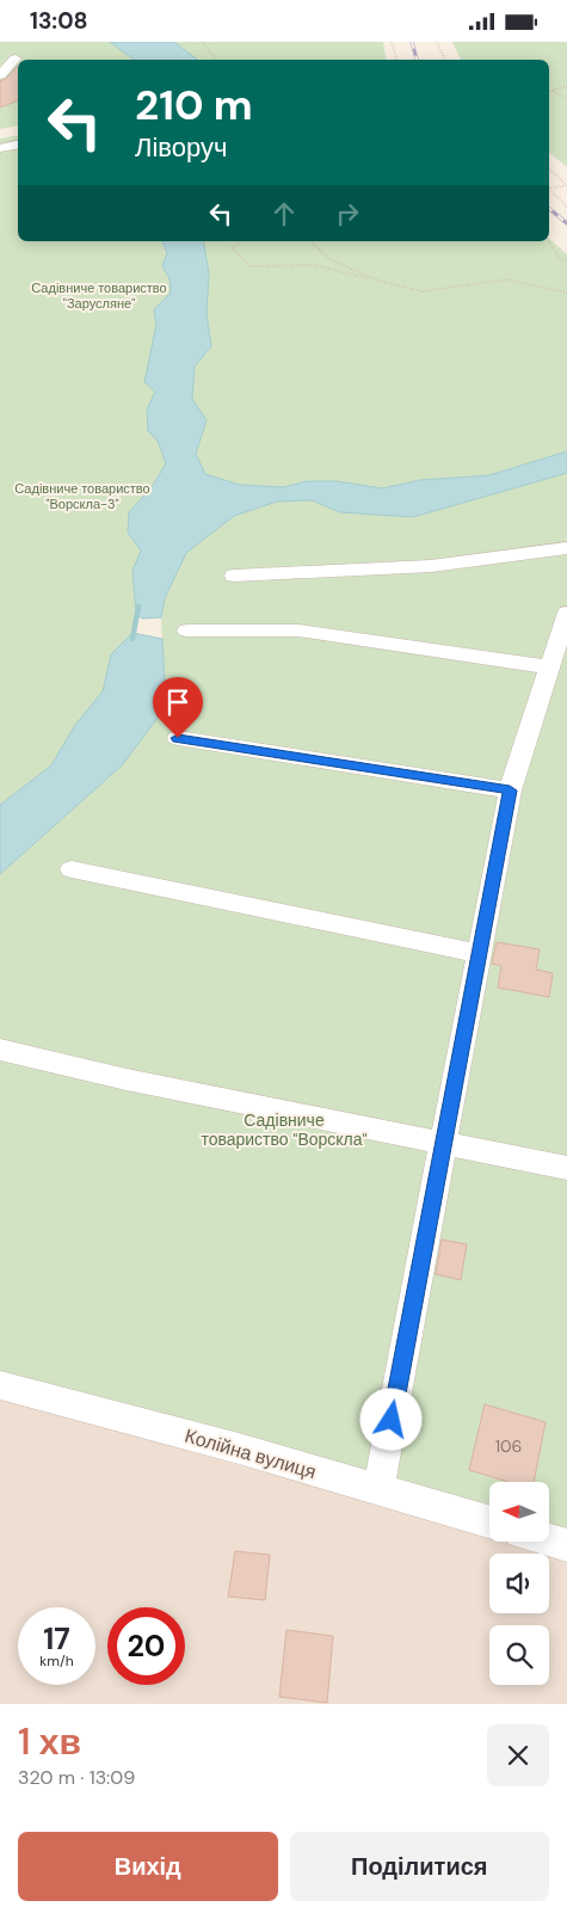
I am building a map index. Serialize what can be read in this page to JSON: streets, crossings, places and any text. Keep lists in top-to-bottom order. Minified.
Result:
{"streets":{"street":["Колійна вулиця"]},"parks":["Садівниче товариство \"Зарусляне\"","Садівниче товариство \"Ворскла-3\"","Садівниче товариство \"Ворскла\""],"house_numbers":["106"],"north":"left","page":{"status":"13:08","turn":["210 m","Ліворуч"],"speed":"17 km/h","limit":"20","heading":["1 хв","320 m · 13:09"],"buttons":["Вихід","Поділитися"]}}
